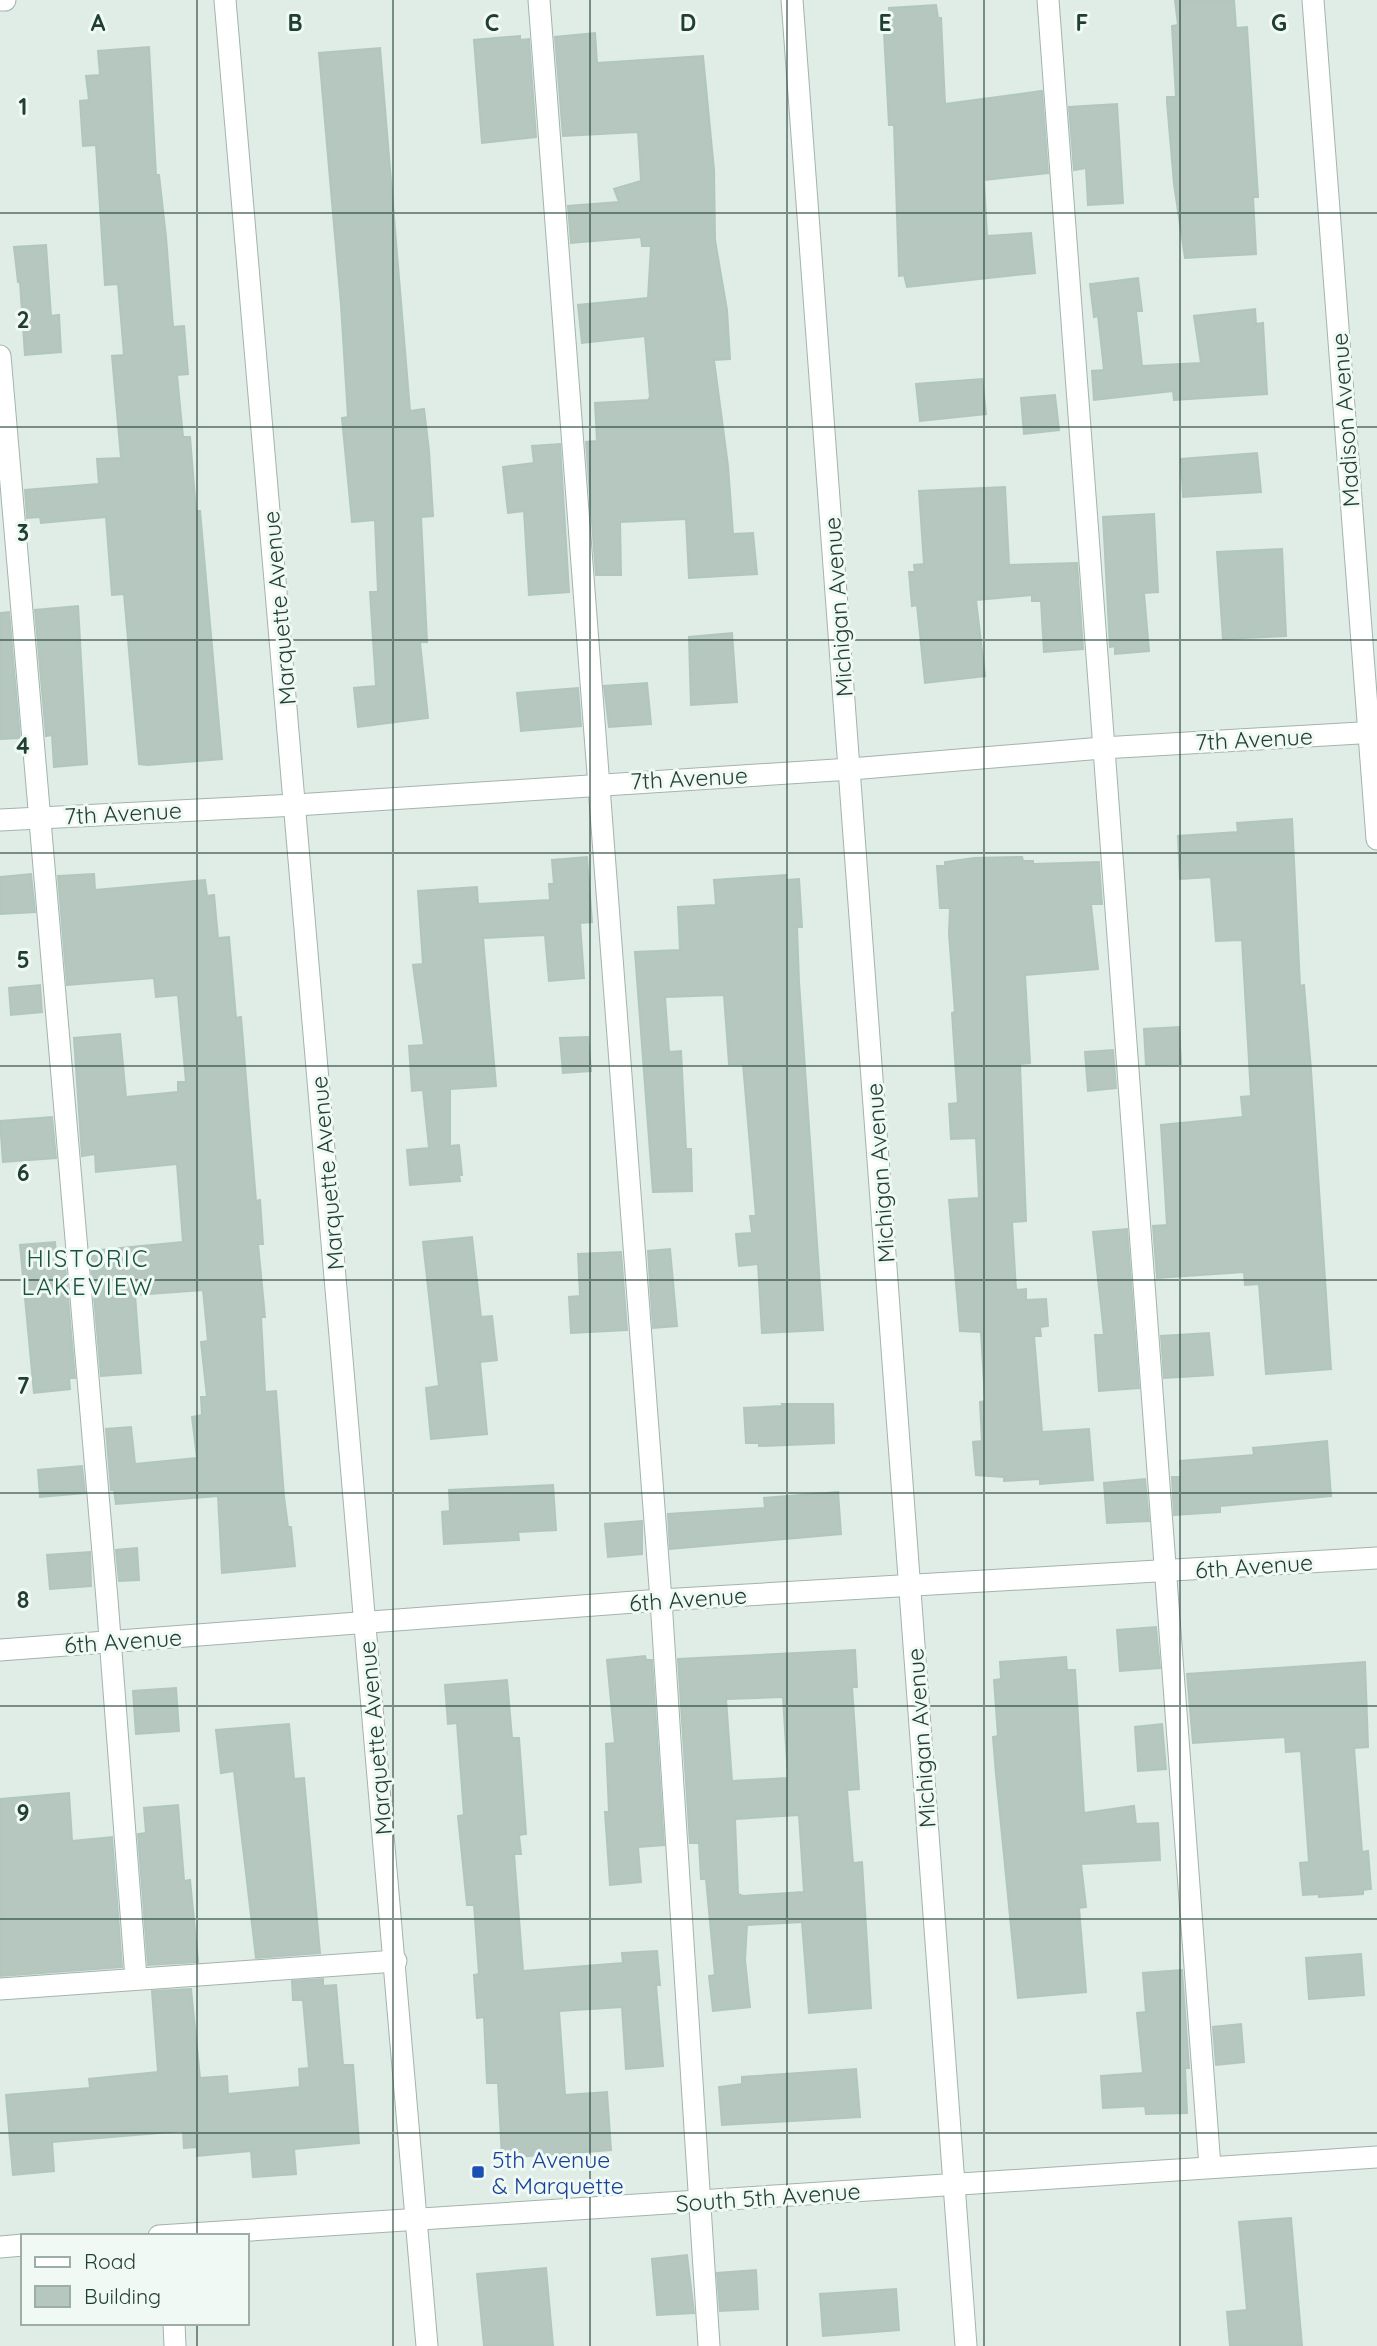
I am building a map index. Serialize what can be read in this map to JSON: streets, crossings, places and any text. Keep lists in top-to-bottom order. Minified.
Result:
{"streets":{"street":["Madison Avenue","Michigan Avenue","Marquette Avenue","7th Avenue","6th Avenue","South 5th Avenue"]},"crossings":[["Madison Avenue","7th Avenue"],["Michigan Avenue","7th Avenue"],["Michigan Avenue","6th Avenue"],["Michigan Avenue","South 5th Avenue"],["Marquette Avenue","7th Avenue"],["Marquette Avenue","6th Avenue"],["Marquette Avenue","South 5th Avenue"]],"districts":["HISTORIC LAKEVIEW"],"places":{"transit":["5th Avenue & Marquette"]},"legend":["Road","Building"],"grid":{"columns":["A","B","C","D","E","F","G"],"rows":["1","2","3","4","5","6","7","8","9"]}}
